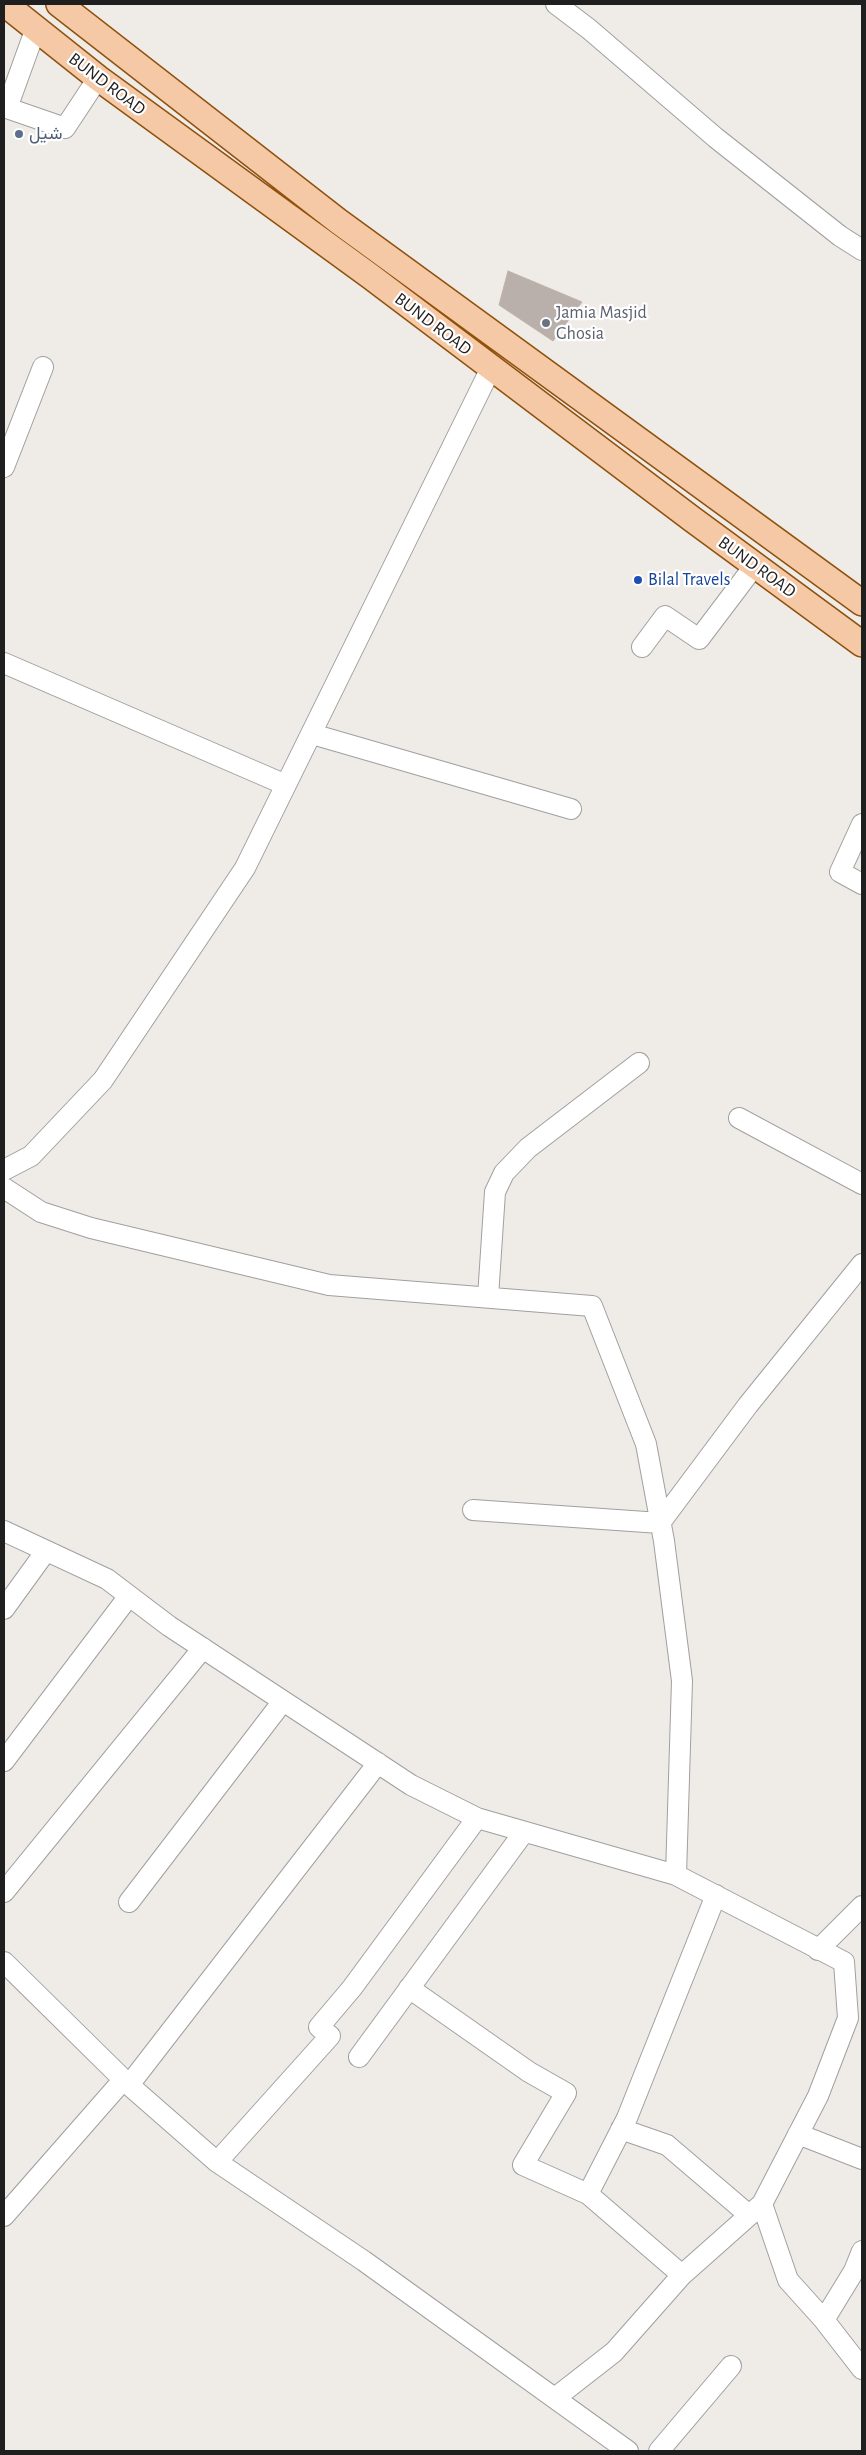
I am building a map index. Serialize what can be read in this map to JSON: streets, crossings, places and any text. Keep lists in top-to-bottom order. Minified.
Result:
{"streets":{"main road":["BUND ROAD"]},"places":["شیل","Jamia Masjid Ghosia","Bilal Travels"]}
